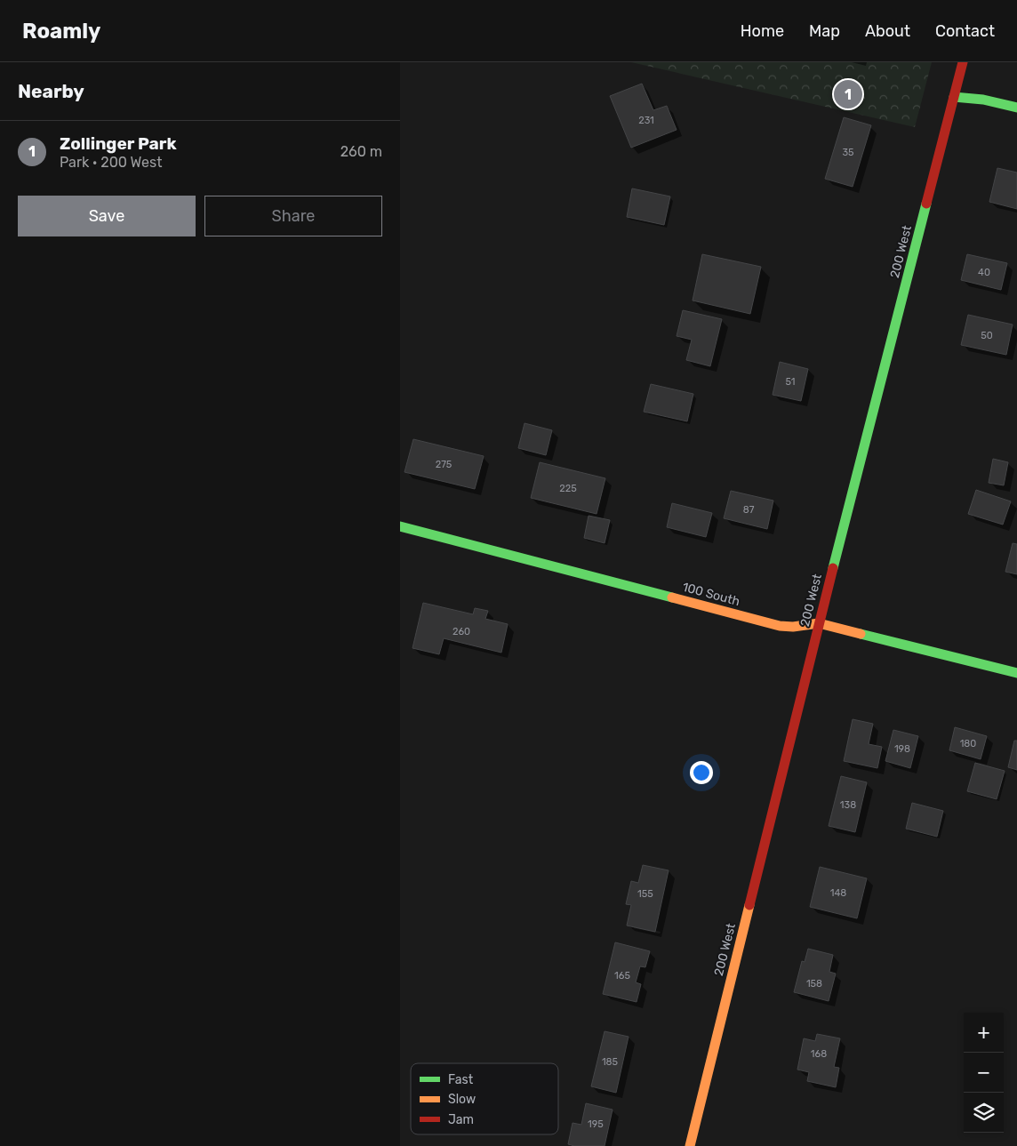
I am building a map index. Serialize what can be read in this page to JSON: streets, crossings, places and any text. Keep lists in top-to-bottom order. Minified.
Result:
{"streets":{"street":["200 West","100 South"]},"crossings":[["200 West","100 South"]],"house_numbers":["231","35","40","50","51","275","225","87","260","180","198","138","148","155","165","158","168","185","195"],"legend":["Fast","Slow","Jam"],"page":{"header":"Roamly","nav":["Home","Map","About","Contact"],"heading":"Nearby","pins":"1","list":[{"mark":"1","name":"Zollinger Park","note":"Park · 200 West","value":"260 m"}],"buttons":["Save","Share"],"map_buttons":["+","−"]}}
